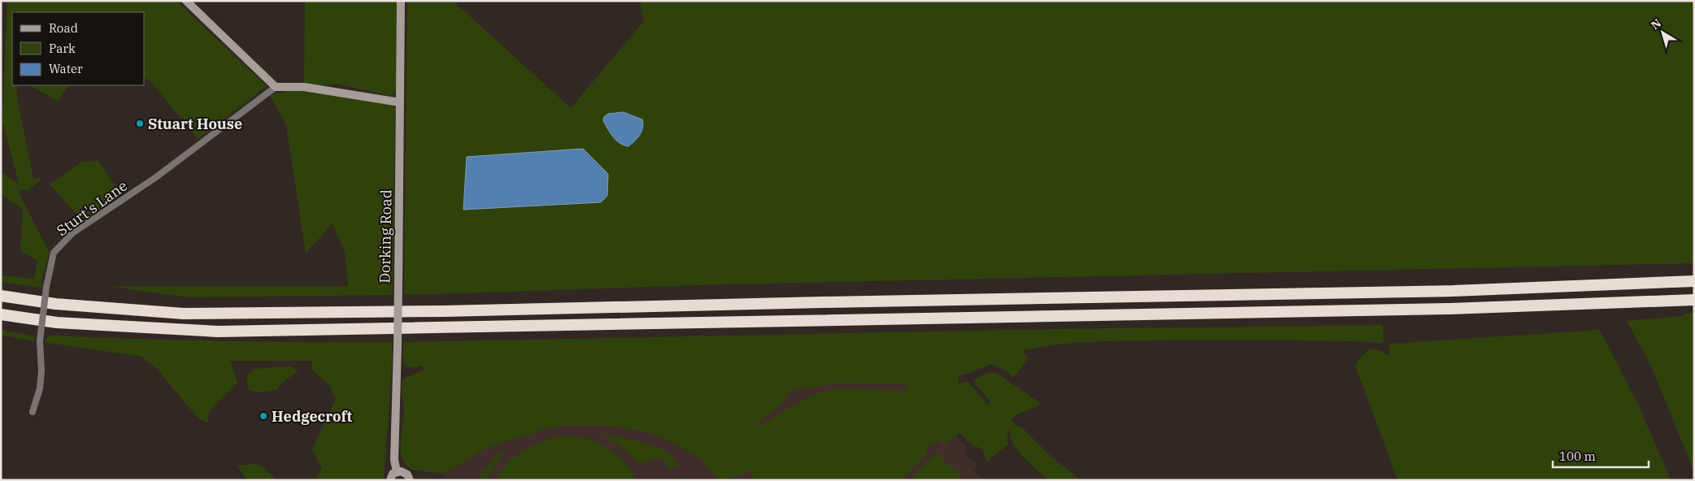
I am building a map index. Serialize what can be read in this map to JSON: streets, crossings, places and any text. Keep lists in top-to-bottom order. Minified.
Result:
{"streets":{"main road":["Dorking Road"],"street":["Sturt's Lane"]},"places":["Stuart House","Hedgecroft"],"legend":["Road","Park","Water"],"scale_bar":"100 m","north":"top left"}
